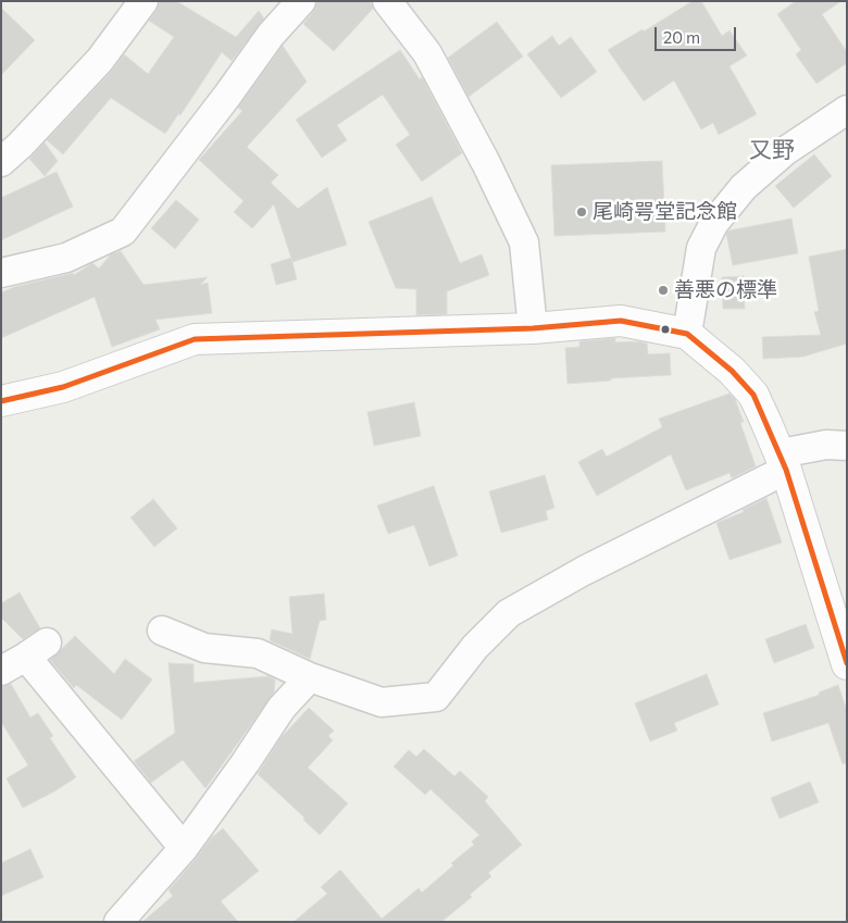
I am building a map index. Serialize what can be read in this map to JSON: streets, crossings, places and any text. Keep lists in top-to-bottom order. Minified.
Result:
{"districts":["又野"],"places":["尾崎咢堂記念館","善悪の標準"],"scale_bar":"20 m"}
